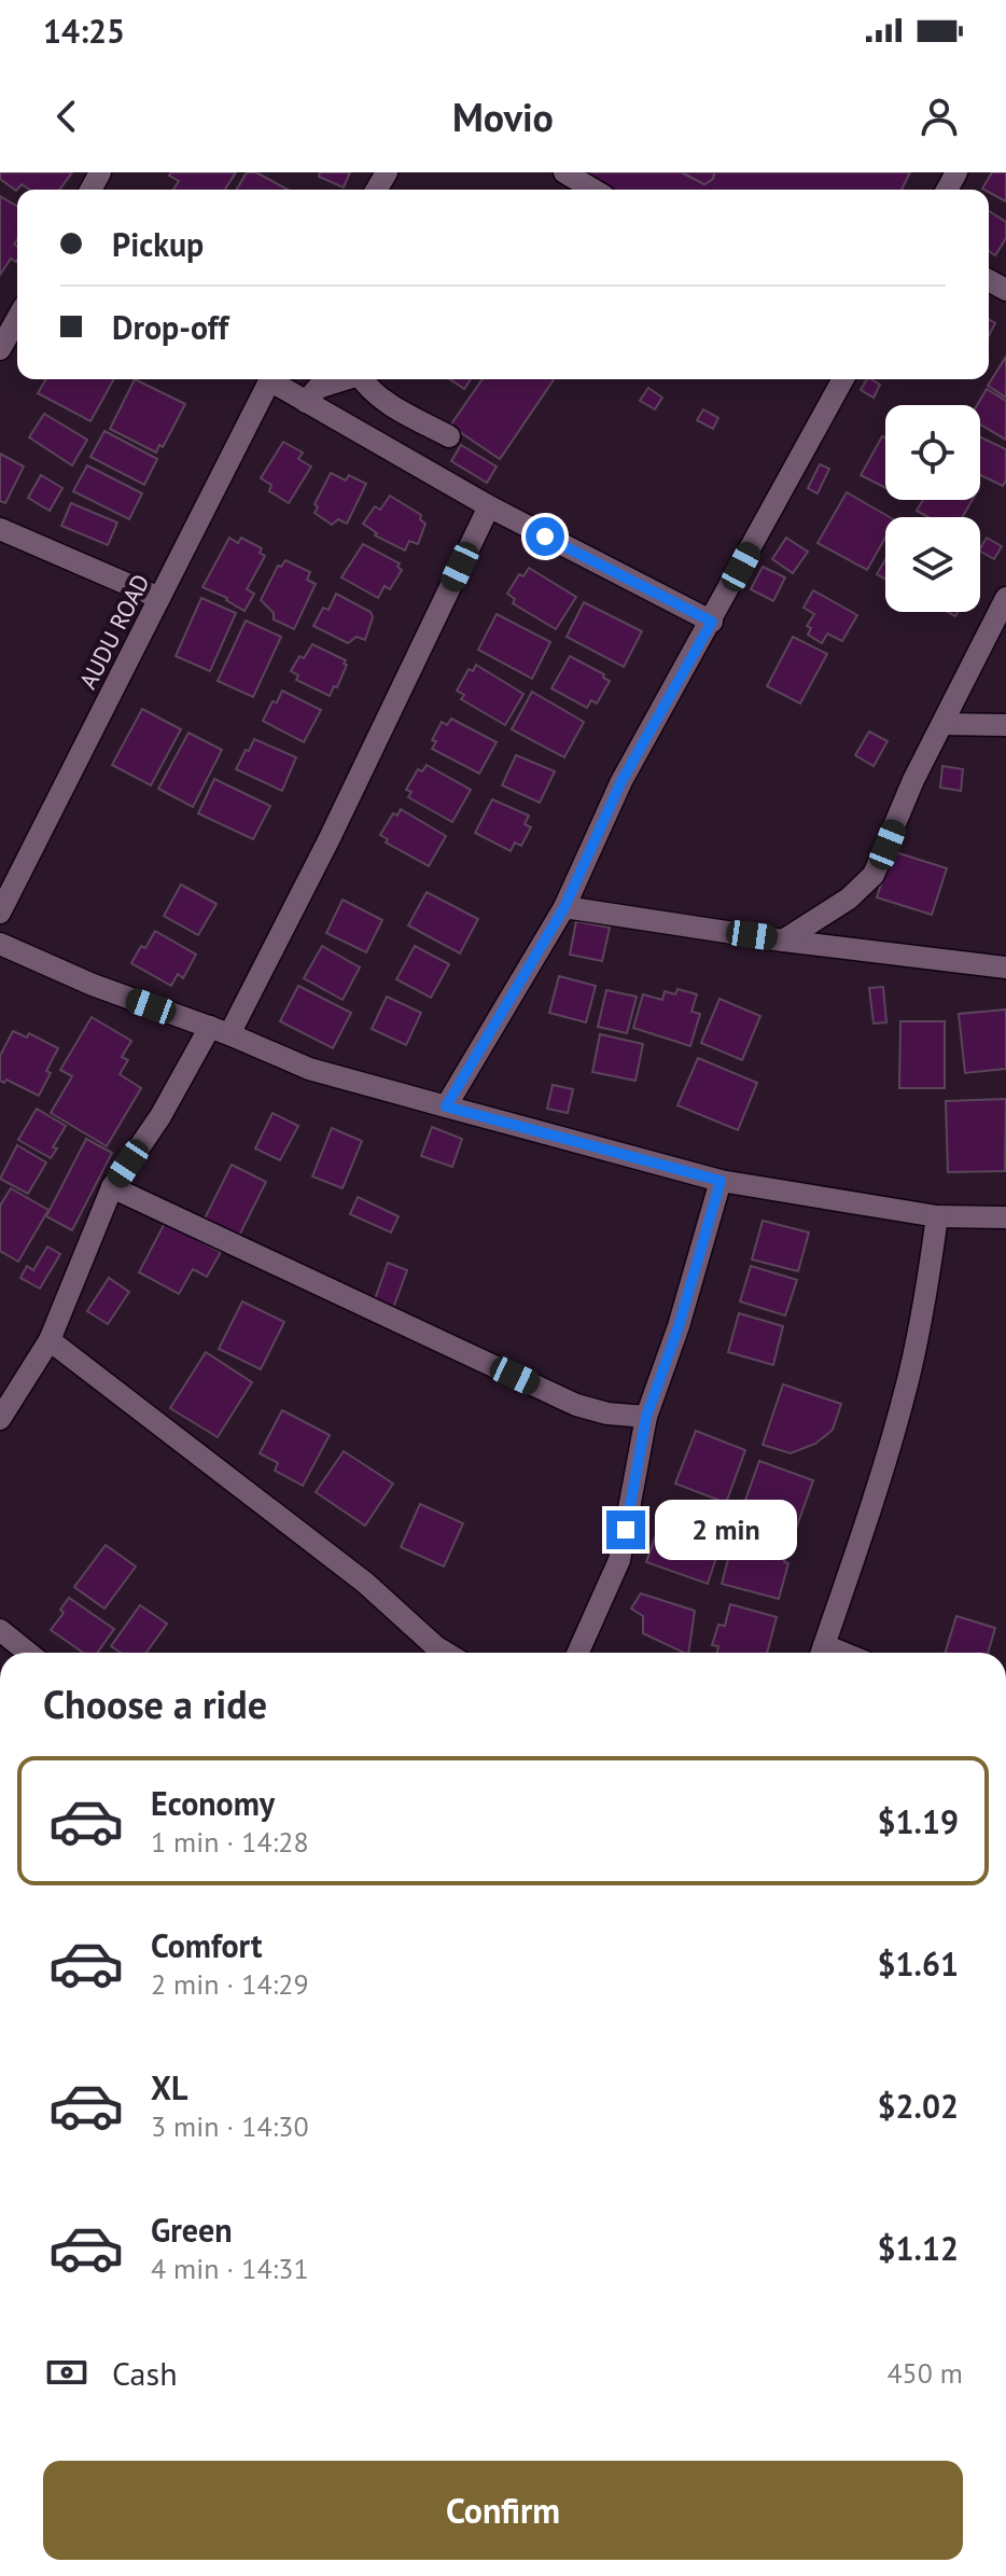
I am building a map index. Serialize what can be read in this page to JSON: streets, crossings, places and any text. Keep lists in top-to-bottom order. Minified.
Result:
{"streets":{"street":["AUDU ROAD"]},"page":{"status":"14:25","header":"Movio","banner":["Pickup","Drop-off"],"bubble":"2 min","heading":"Choose a ride","list":[{"name":"Economy","note":"1 min · 14:28","value":"$1.19"},{"name":"Comfort","note":"2 min · 14:29","value":"$1.61"},{"name":"XL","note":"3 min · 14:30","value":"$2.02"},{"name":"Green","note":"4 min · 14:31","value":"$1.12"}],"pay":["Cash","450 m"],"buttons":"Confirm"}}
